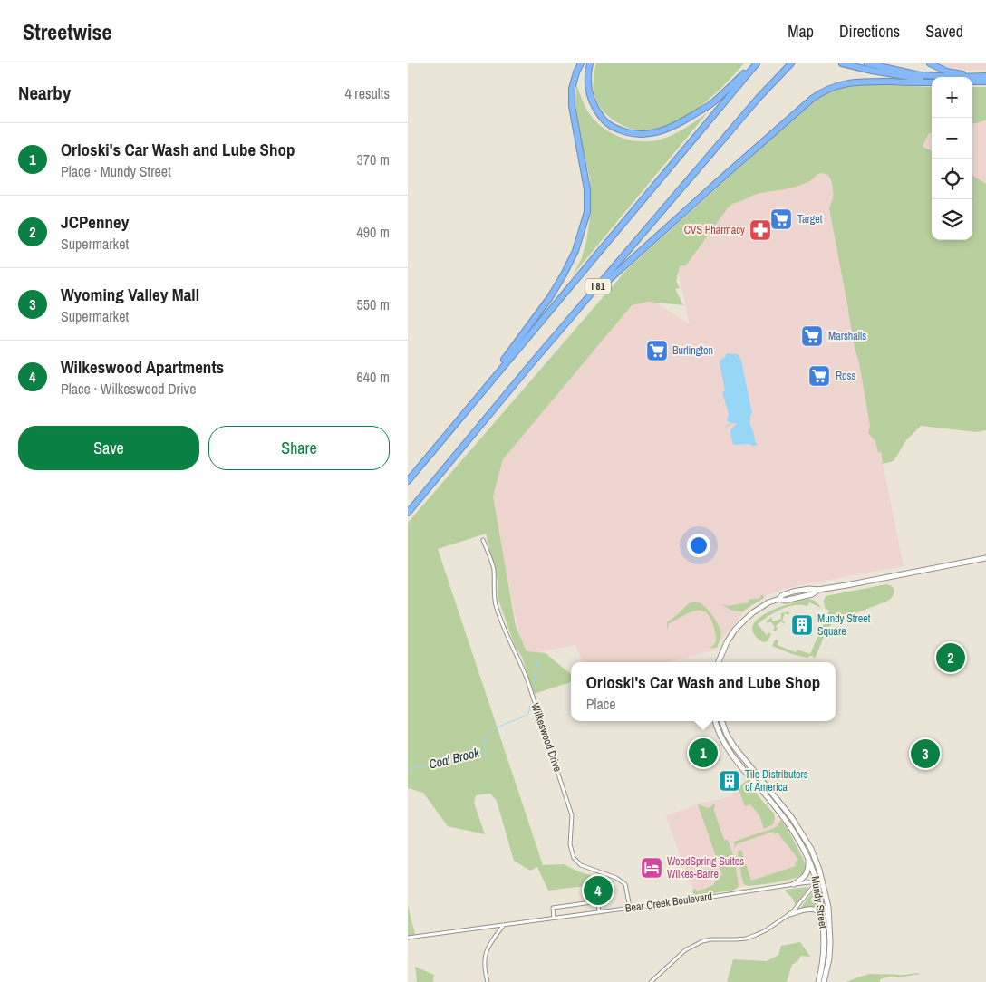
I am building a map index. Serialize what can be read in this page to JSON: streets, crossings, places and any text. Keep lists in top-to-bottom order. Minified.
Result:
{"streets":{"highway":["I 81"],"main road":["Mundy Street"],"street":["Wilkeswood Drive","Bear Creek Boulevard"]},"crossings":[["Wilkeswood Drive","Bear Creek Boulevard"],["Bear Creek Boulevard","Mundy Street"]],"water":["Coal Brook"],"places":{"supermarket":["Target","Marshalls","Burlington","Ross"],"pharmacy":["CVS Pharmacy"],"building":["Mundy Street Square","Tile Distributors of America"],"hotel":["WoodSpring Suites Wilkes-Barre"]},"page":{"header":"Streetwise","nav":["Map","Directions","Saved"],"heading":["Nearby","4 results"],"map_buttons":["+","−"],"list":[{"mark":"1","name":"Orloski's Car Wash and Lube Shop","note":"Place · Mundy Street","value":"370 m"},{"mark":"2","name":"JCPenney","note":"Supermarket","value":"490 m"},{"mark":"3","name":"Wyoming Valley Mall","note":"Supermarket","value":"550 m"},{"mark":"4","name":"Wilkeswood Apartments","note":"Place · Wilkeswood Drive","value":"640 m"}],"buttons":["Save","Share"],"pins":["2","1","3","4"],"popup":["Orloski's Car Wash and Lube Shop","Place"]}}
